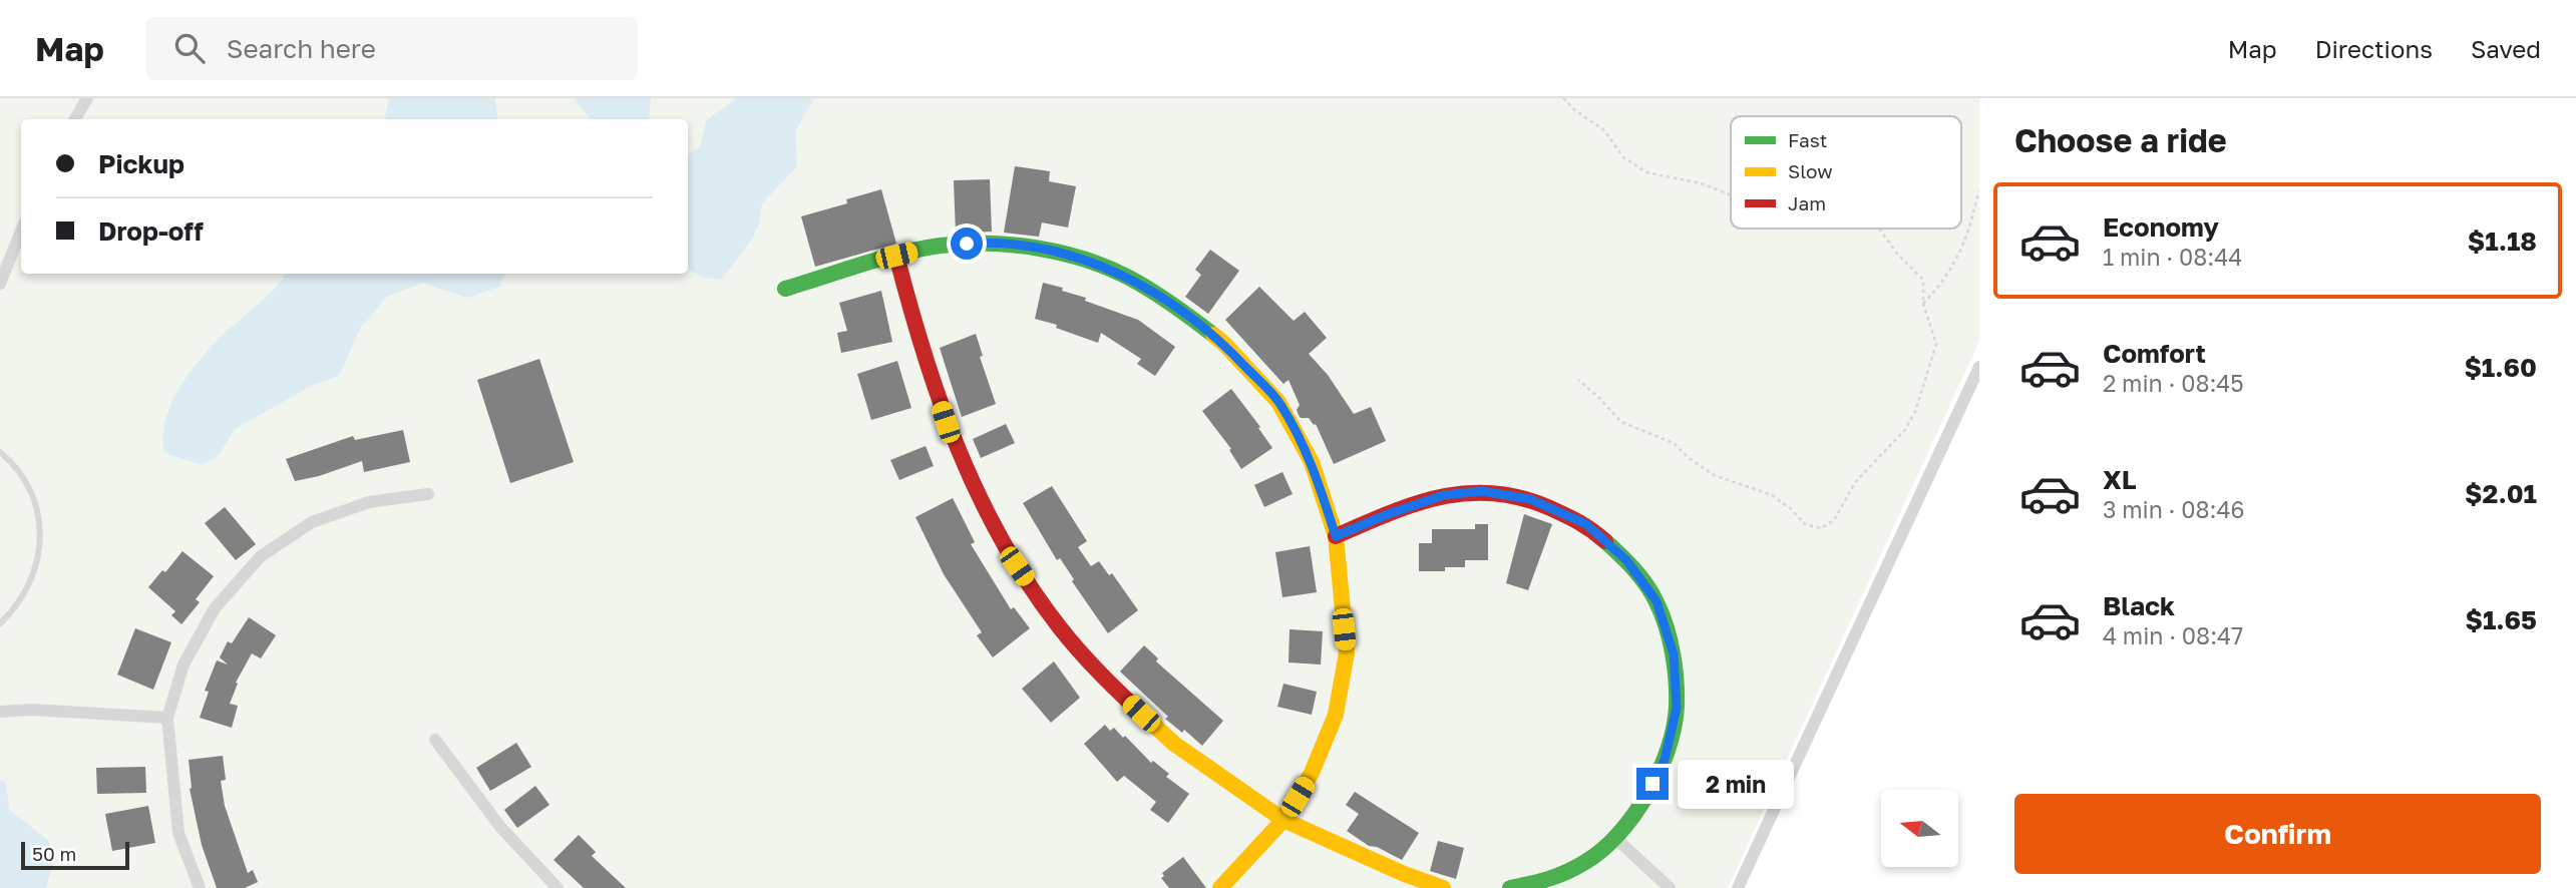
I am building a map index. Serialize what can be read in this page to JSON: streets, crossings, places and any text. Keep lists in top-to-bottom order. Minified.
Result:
{"legend":["Fast","Slow","Jam"],"scale_bar":"50 m","north":"left","page":{"header":"Map","search":"Search here","nav":["Map","Directions","Saved"],"heading":"Choose a ride","banner":["Pickup","Drop-off"],"list":[{"name":"Economy","note":"1 min · 08:44","value":"$1.18"},{"name":"Comfort","note":"2 min · 08:45","value":"$1.60"},{"name":"XL","note":"3 min · 08:46","value":"$2.01"},{"name":"Black","note":"4 min · 08:47","value":"$1.65"}],"bubble":"2 min","buttons":"Confirm","scale":"50 m"}}
